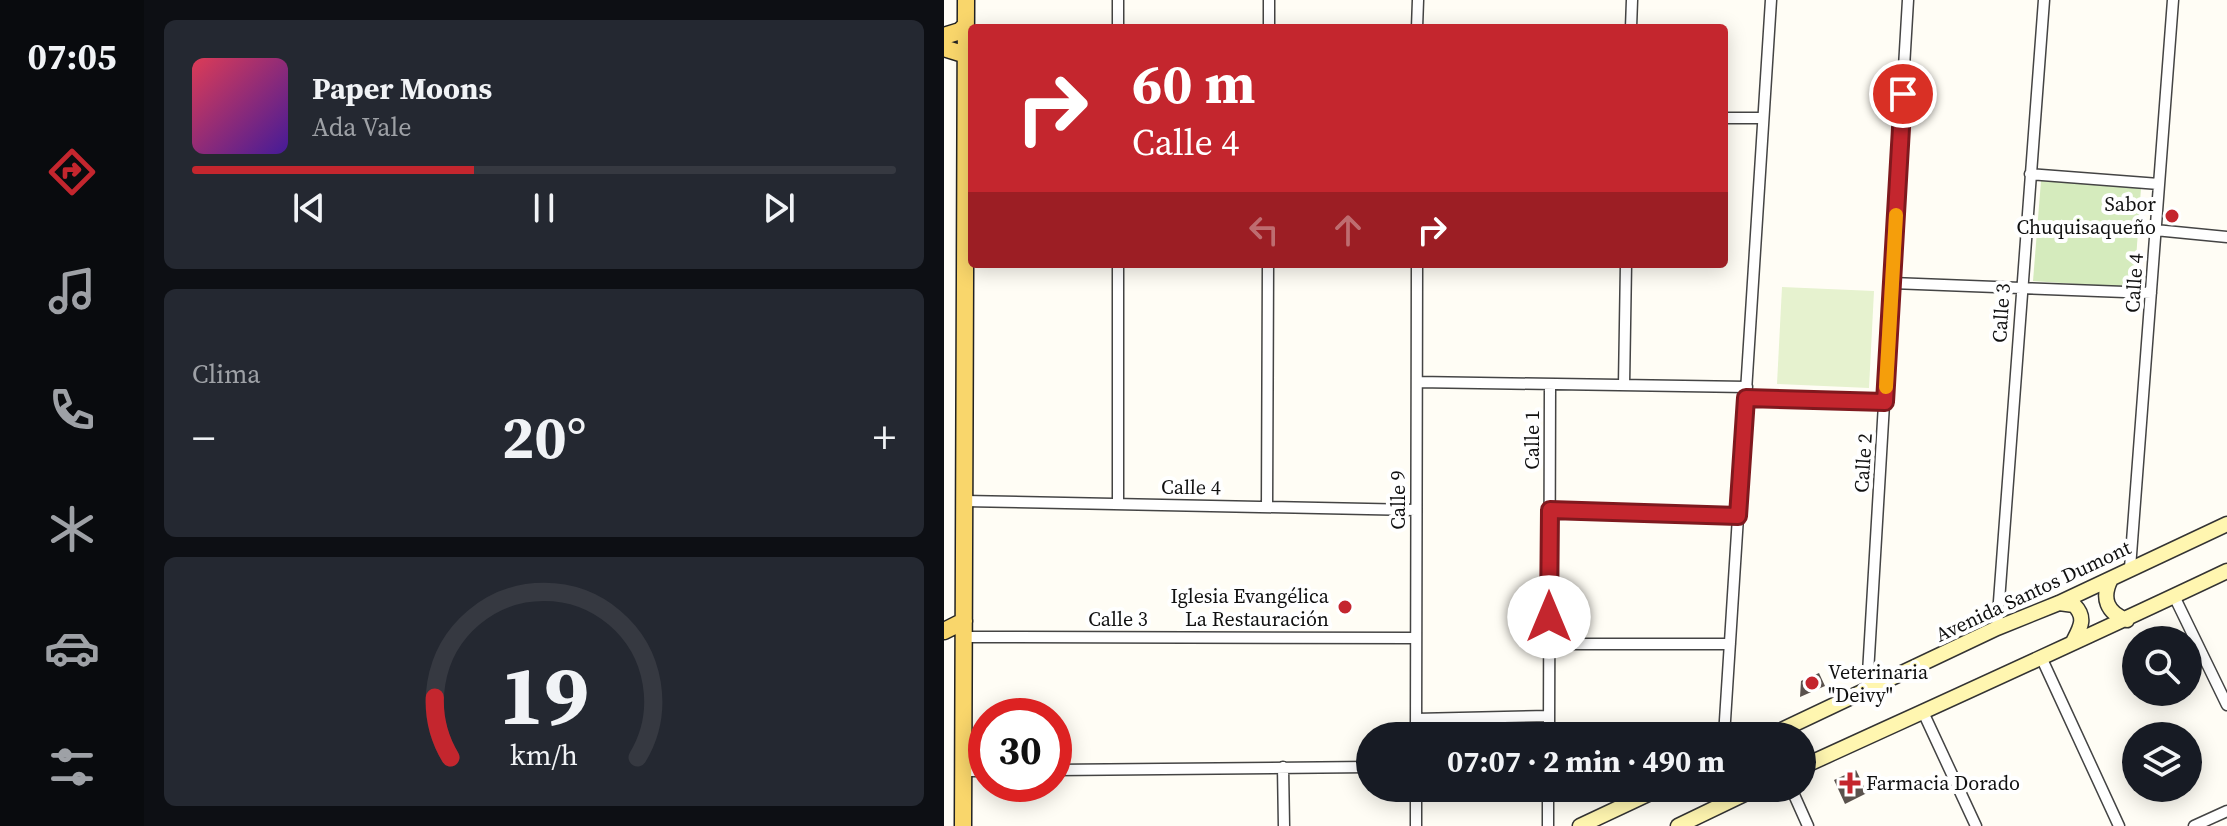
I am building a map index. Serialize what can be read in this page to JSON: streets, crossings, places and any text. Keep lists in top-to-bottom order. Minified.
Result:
{"streets":{"main road":["Avenida Santos Dumont"],"street":["Calle 4","Calle 3","Calle 1","Calle 2","Calle 9"]},"crossings":[["Calle 4","Calle 9"],["Calle 4","Avenida Santos Dumont"],["Calle 3","Calle 9"],["Calle 3","Avenida Santos Dumont"],["Calle 2","Avenida Santos Dumont"]],"places":{"other":["Sabor Chuquisaqueño","Iglesia Evangélica La Restauración","Veterinaria \"Deivy\""],"health":["Farmacia Dorado"]},"page":{"tabs":"07:05","turn":["60 m","Calle 4"],"song":["Paper Moons","Ada Vale"],"tile":"Clima","heat":["−","20°","+"],"limit":"30","trip":"07:07 · 2 min · 490 m","gauge":["19","km/h"]}}
